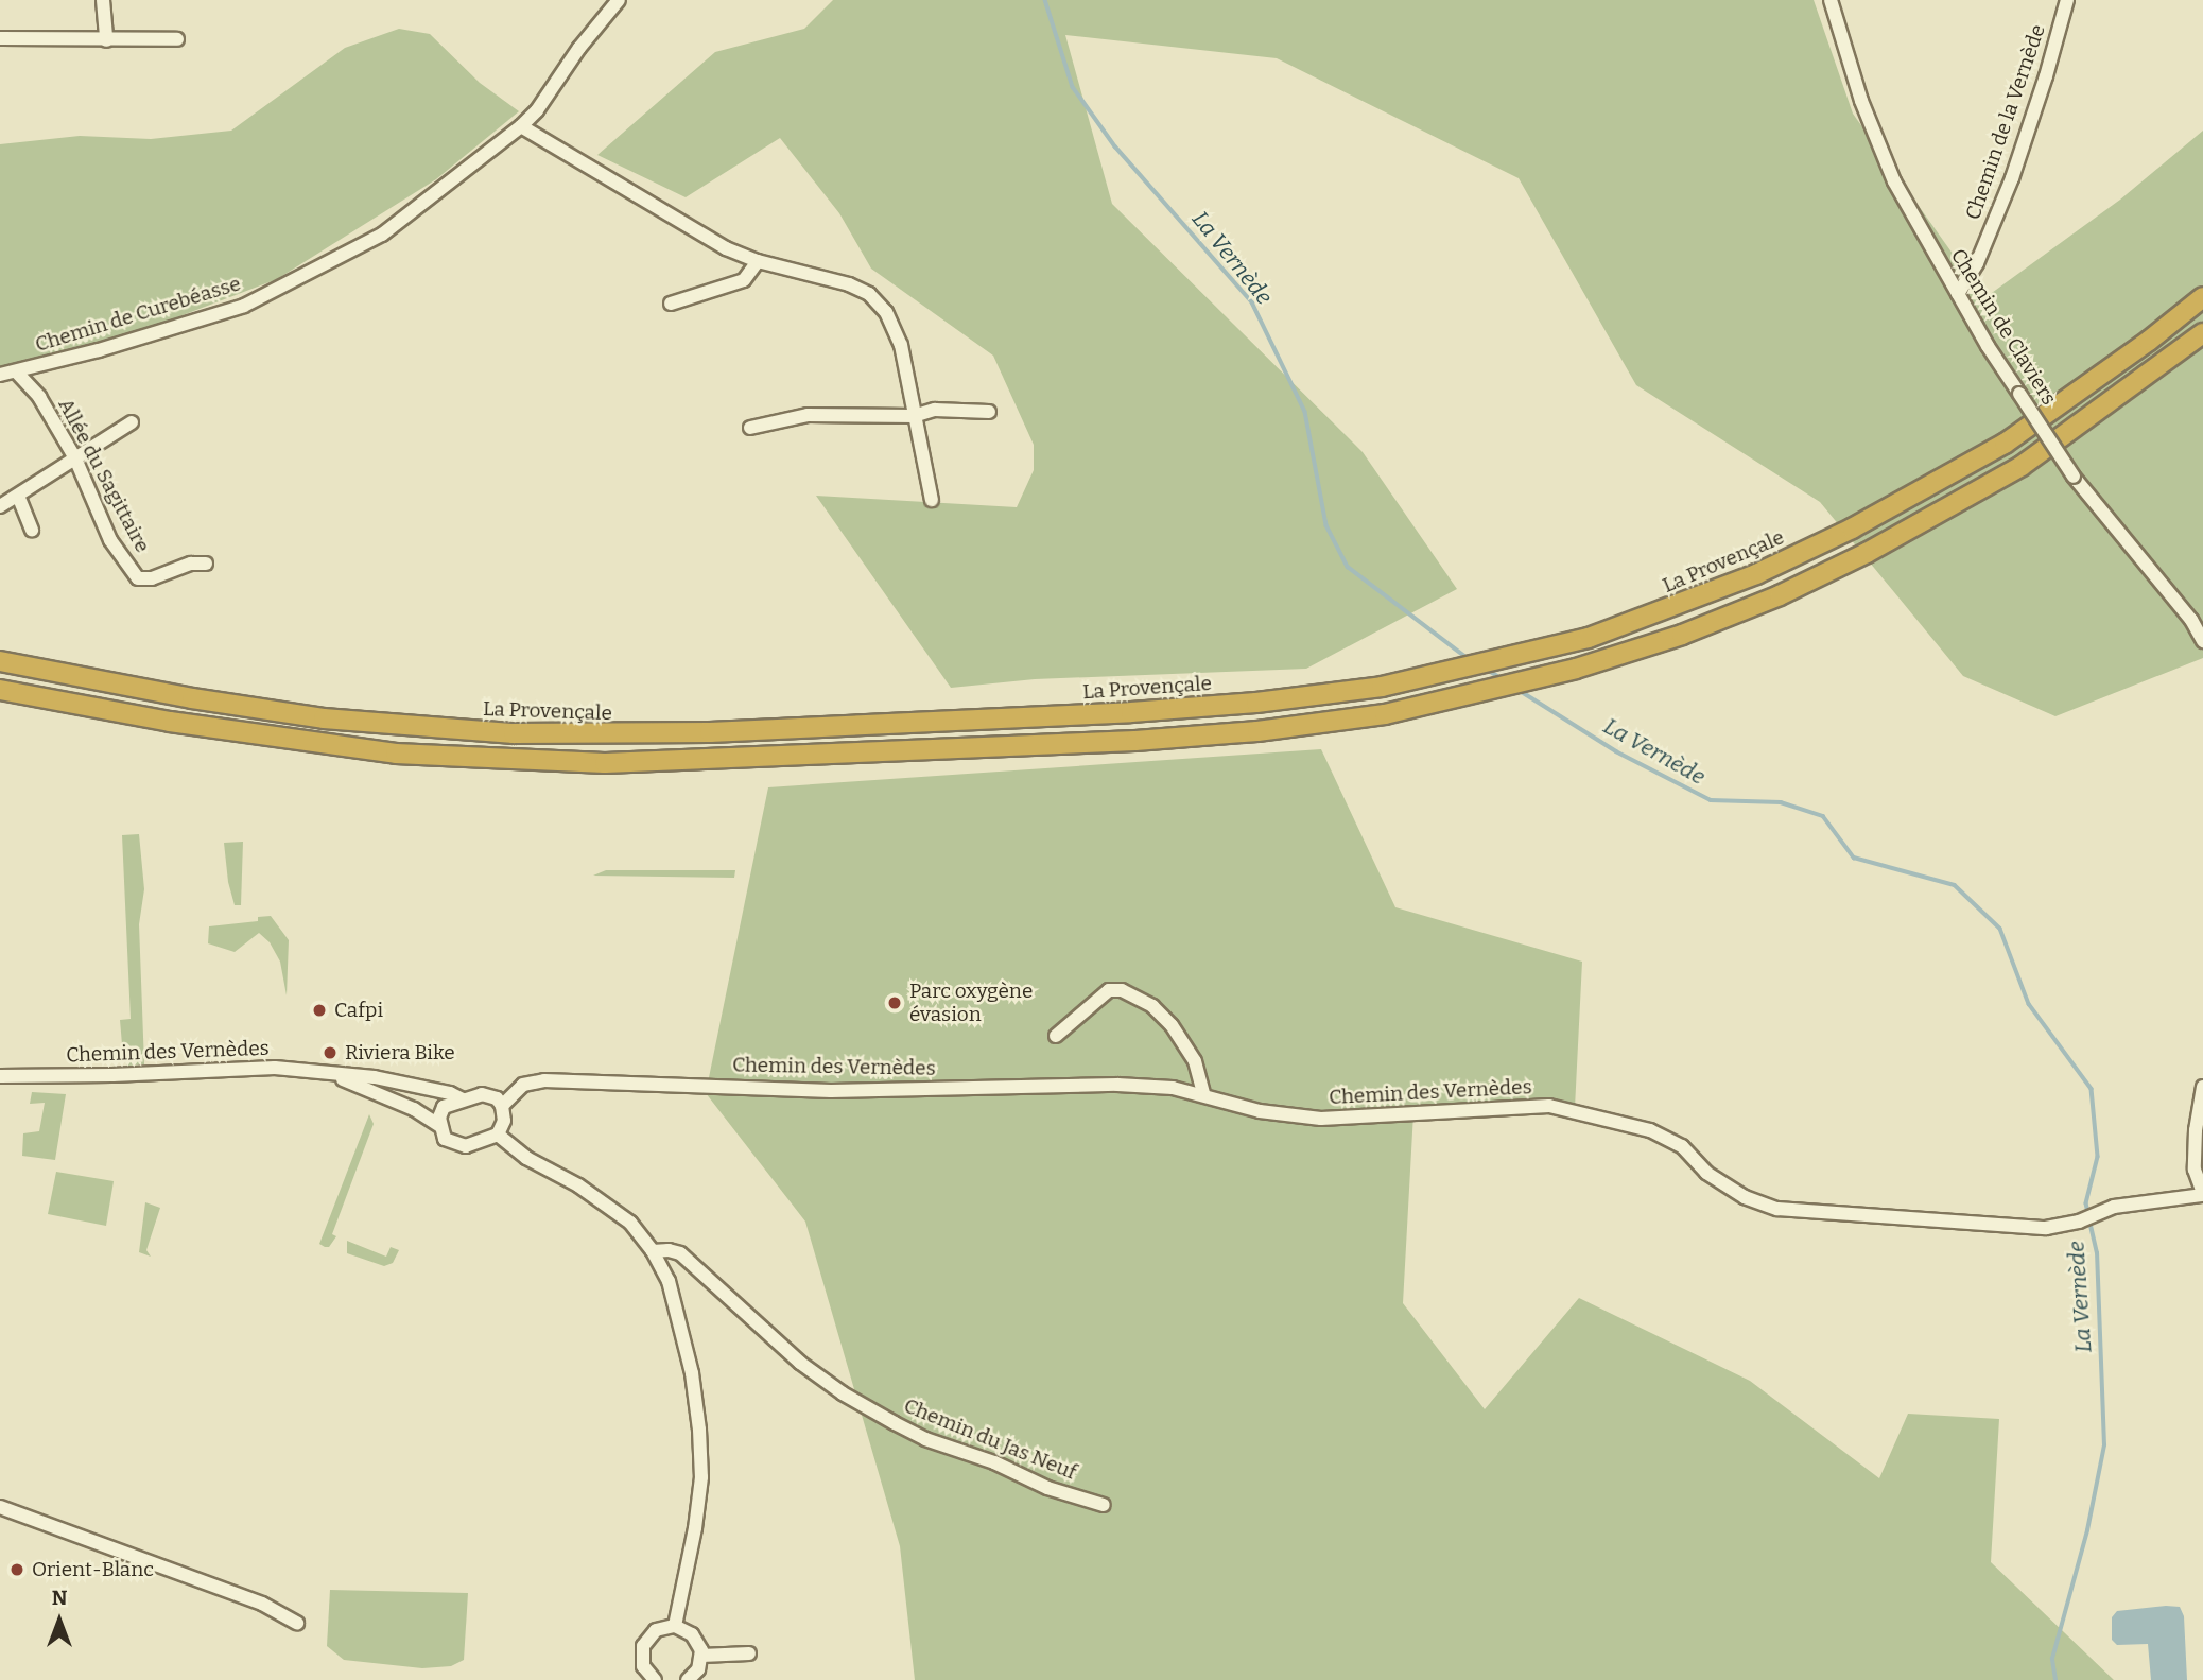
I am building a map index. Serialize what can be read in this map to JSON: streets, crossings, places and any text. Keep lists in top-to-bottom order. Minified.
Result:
{"streets":{"highway":["La Provençale"],"street":["Chemin de la Vernède","Chemin de Curebéasse","Chemin de Claviers","Allée du Sagittaire","Chemin des Vernèdes","Chemin du Jas Neuf"]},"crossings":[["Chemin de la Vernède","Chemin de Claviers"],["Chemin de Curebéasse","Allée du Sagittaire"]],"water":["La Vernède"],"places":["Parc oxygène évasion","Cafpi","Riviera Bike","Orient-Blanc"],"north":"top"}
